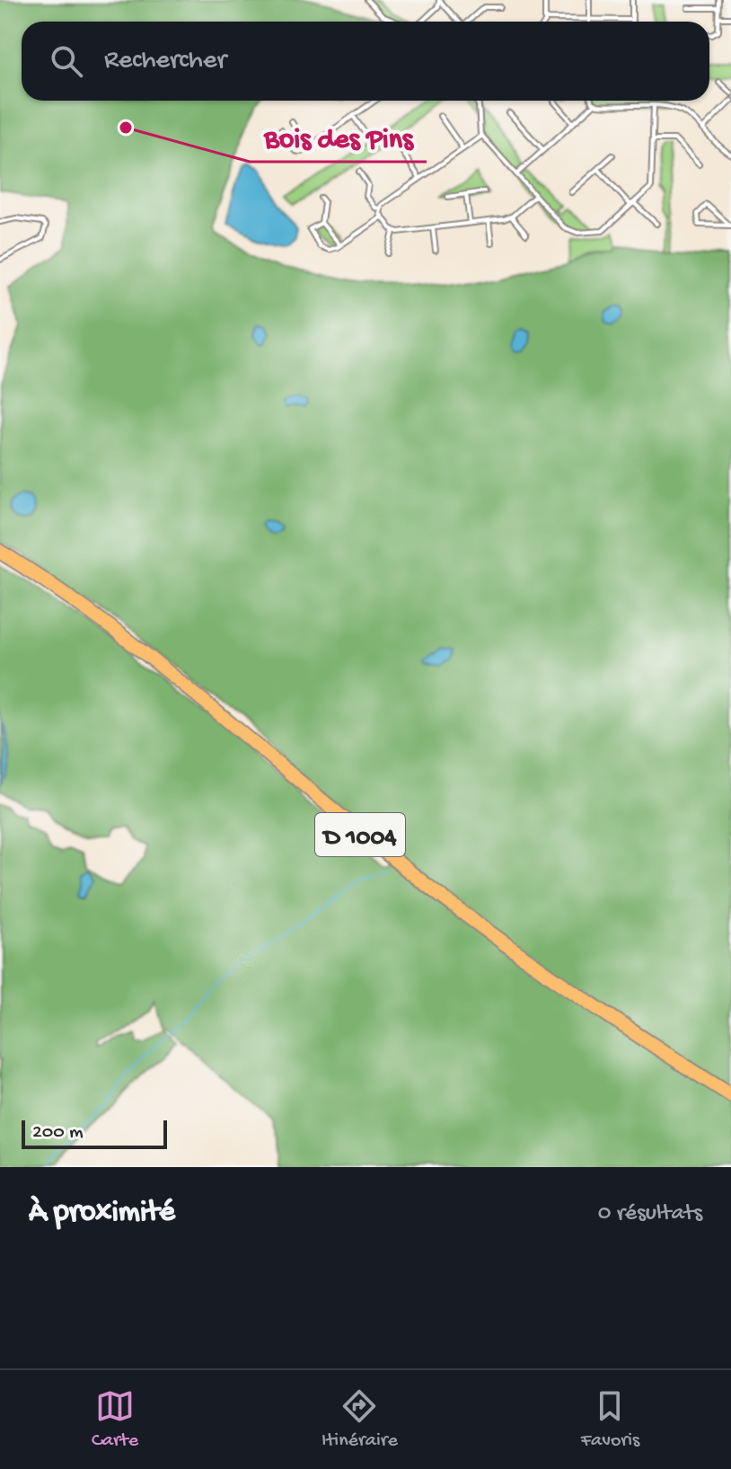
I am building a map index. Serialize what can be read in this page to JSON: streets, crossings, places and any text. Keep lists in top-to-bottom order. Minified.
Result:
{"streets":{"highway":["D 1004"]},"places":["Bois des Pins"],"scale_bar":"200 m","page":{"search":"Rechercher","scale":"200 m","heading":["À proximité","0 résultats"],"nav":["Carte","Itinéraire","Favoris"]}}
